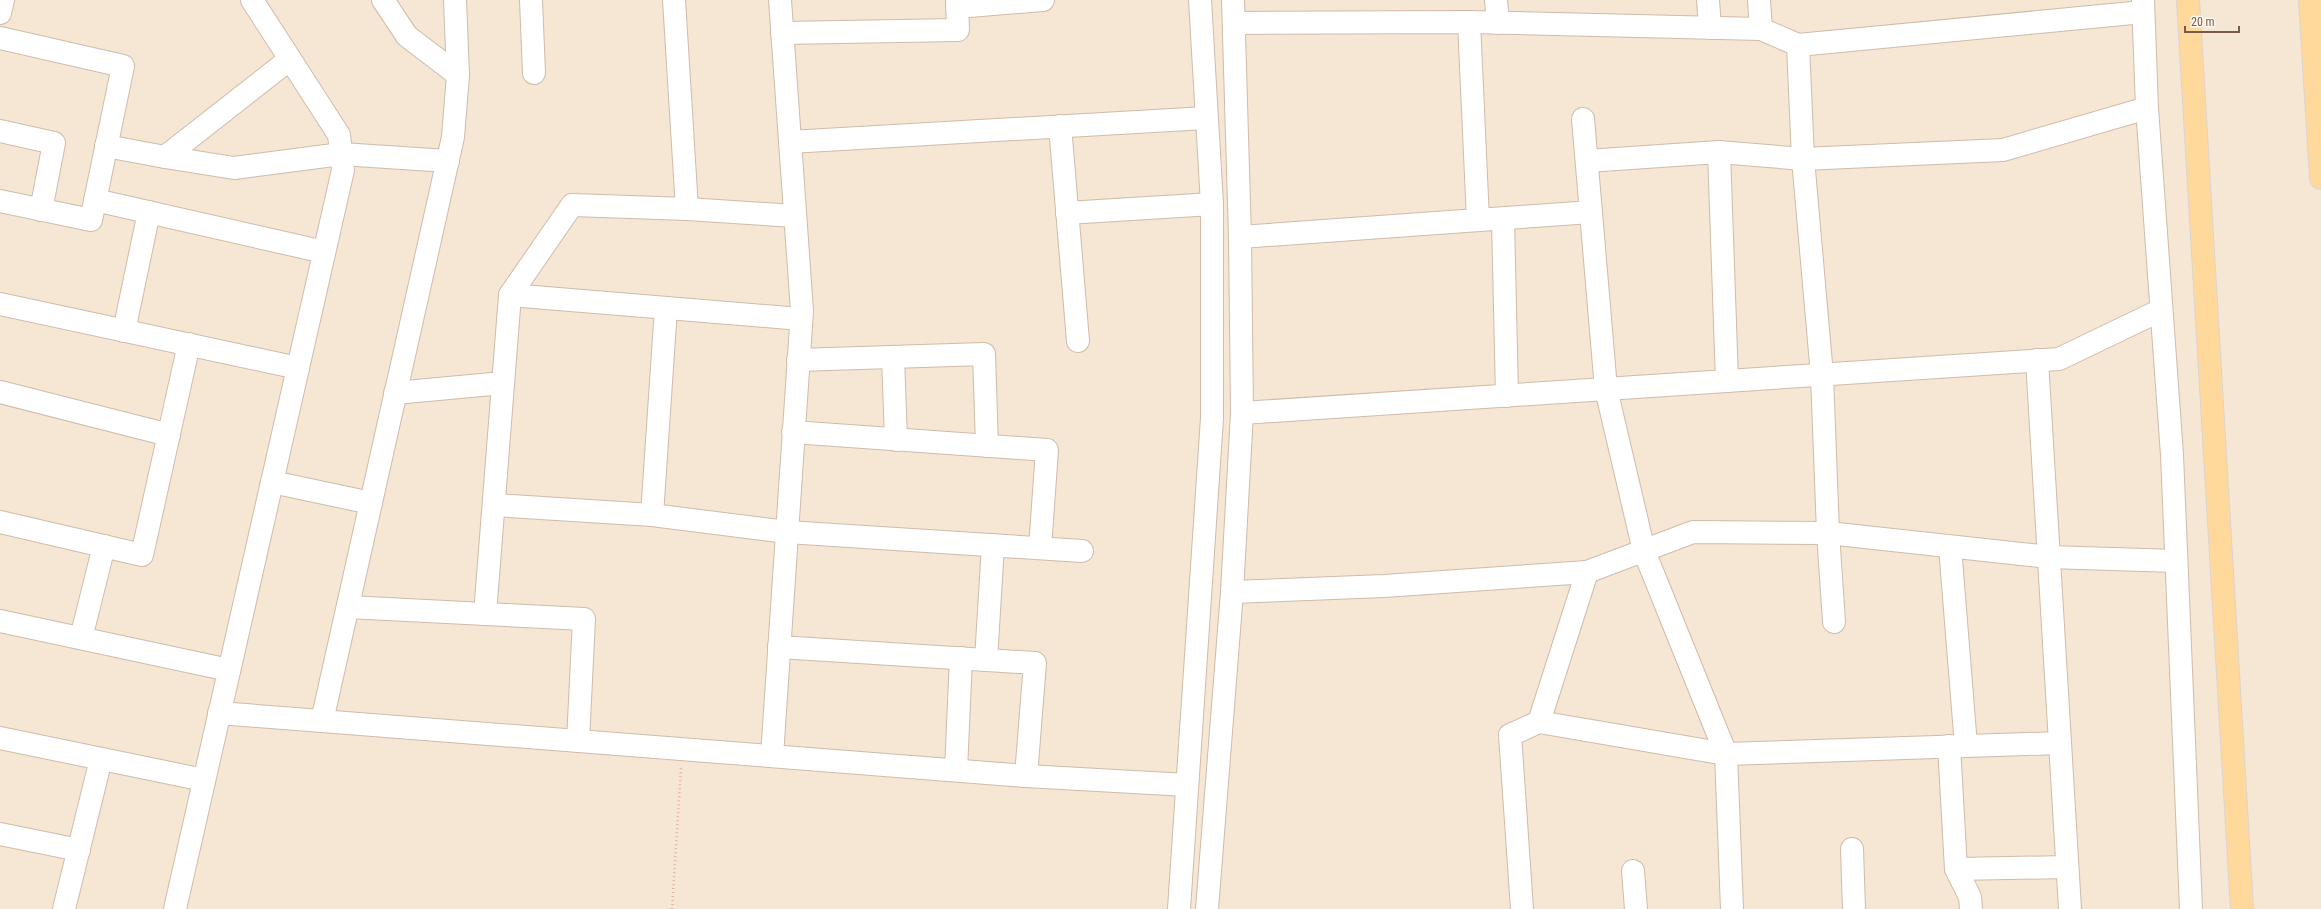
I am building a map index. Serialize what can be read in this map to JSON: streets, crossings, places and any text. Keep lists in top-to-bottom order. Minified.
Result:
{"scale_bar":"20 m"}
